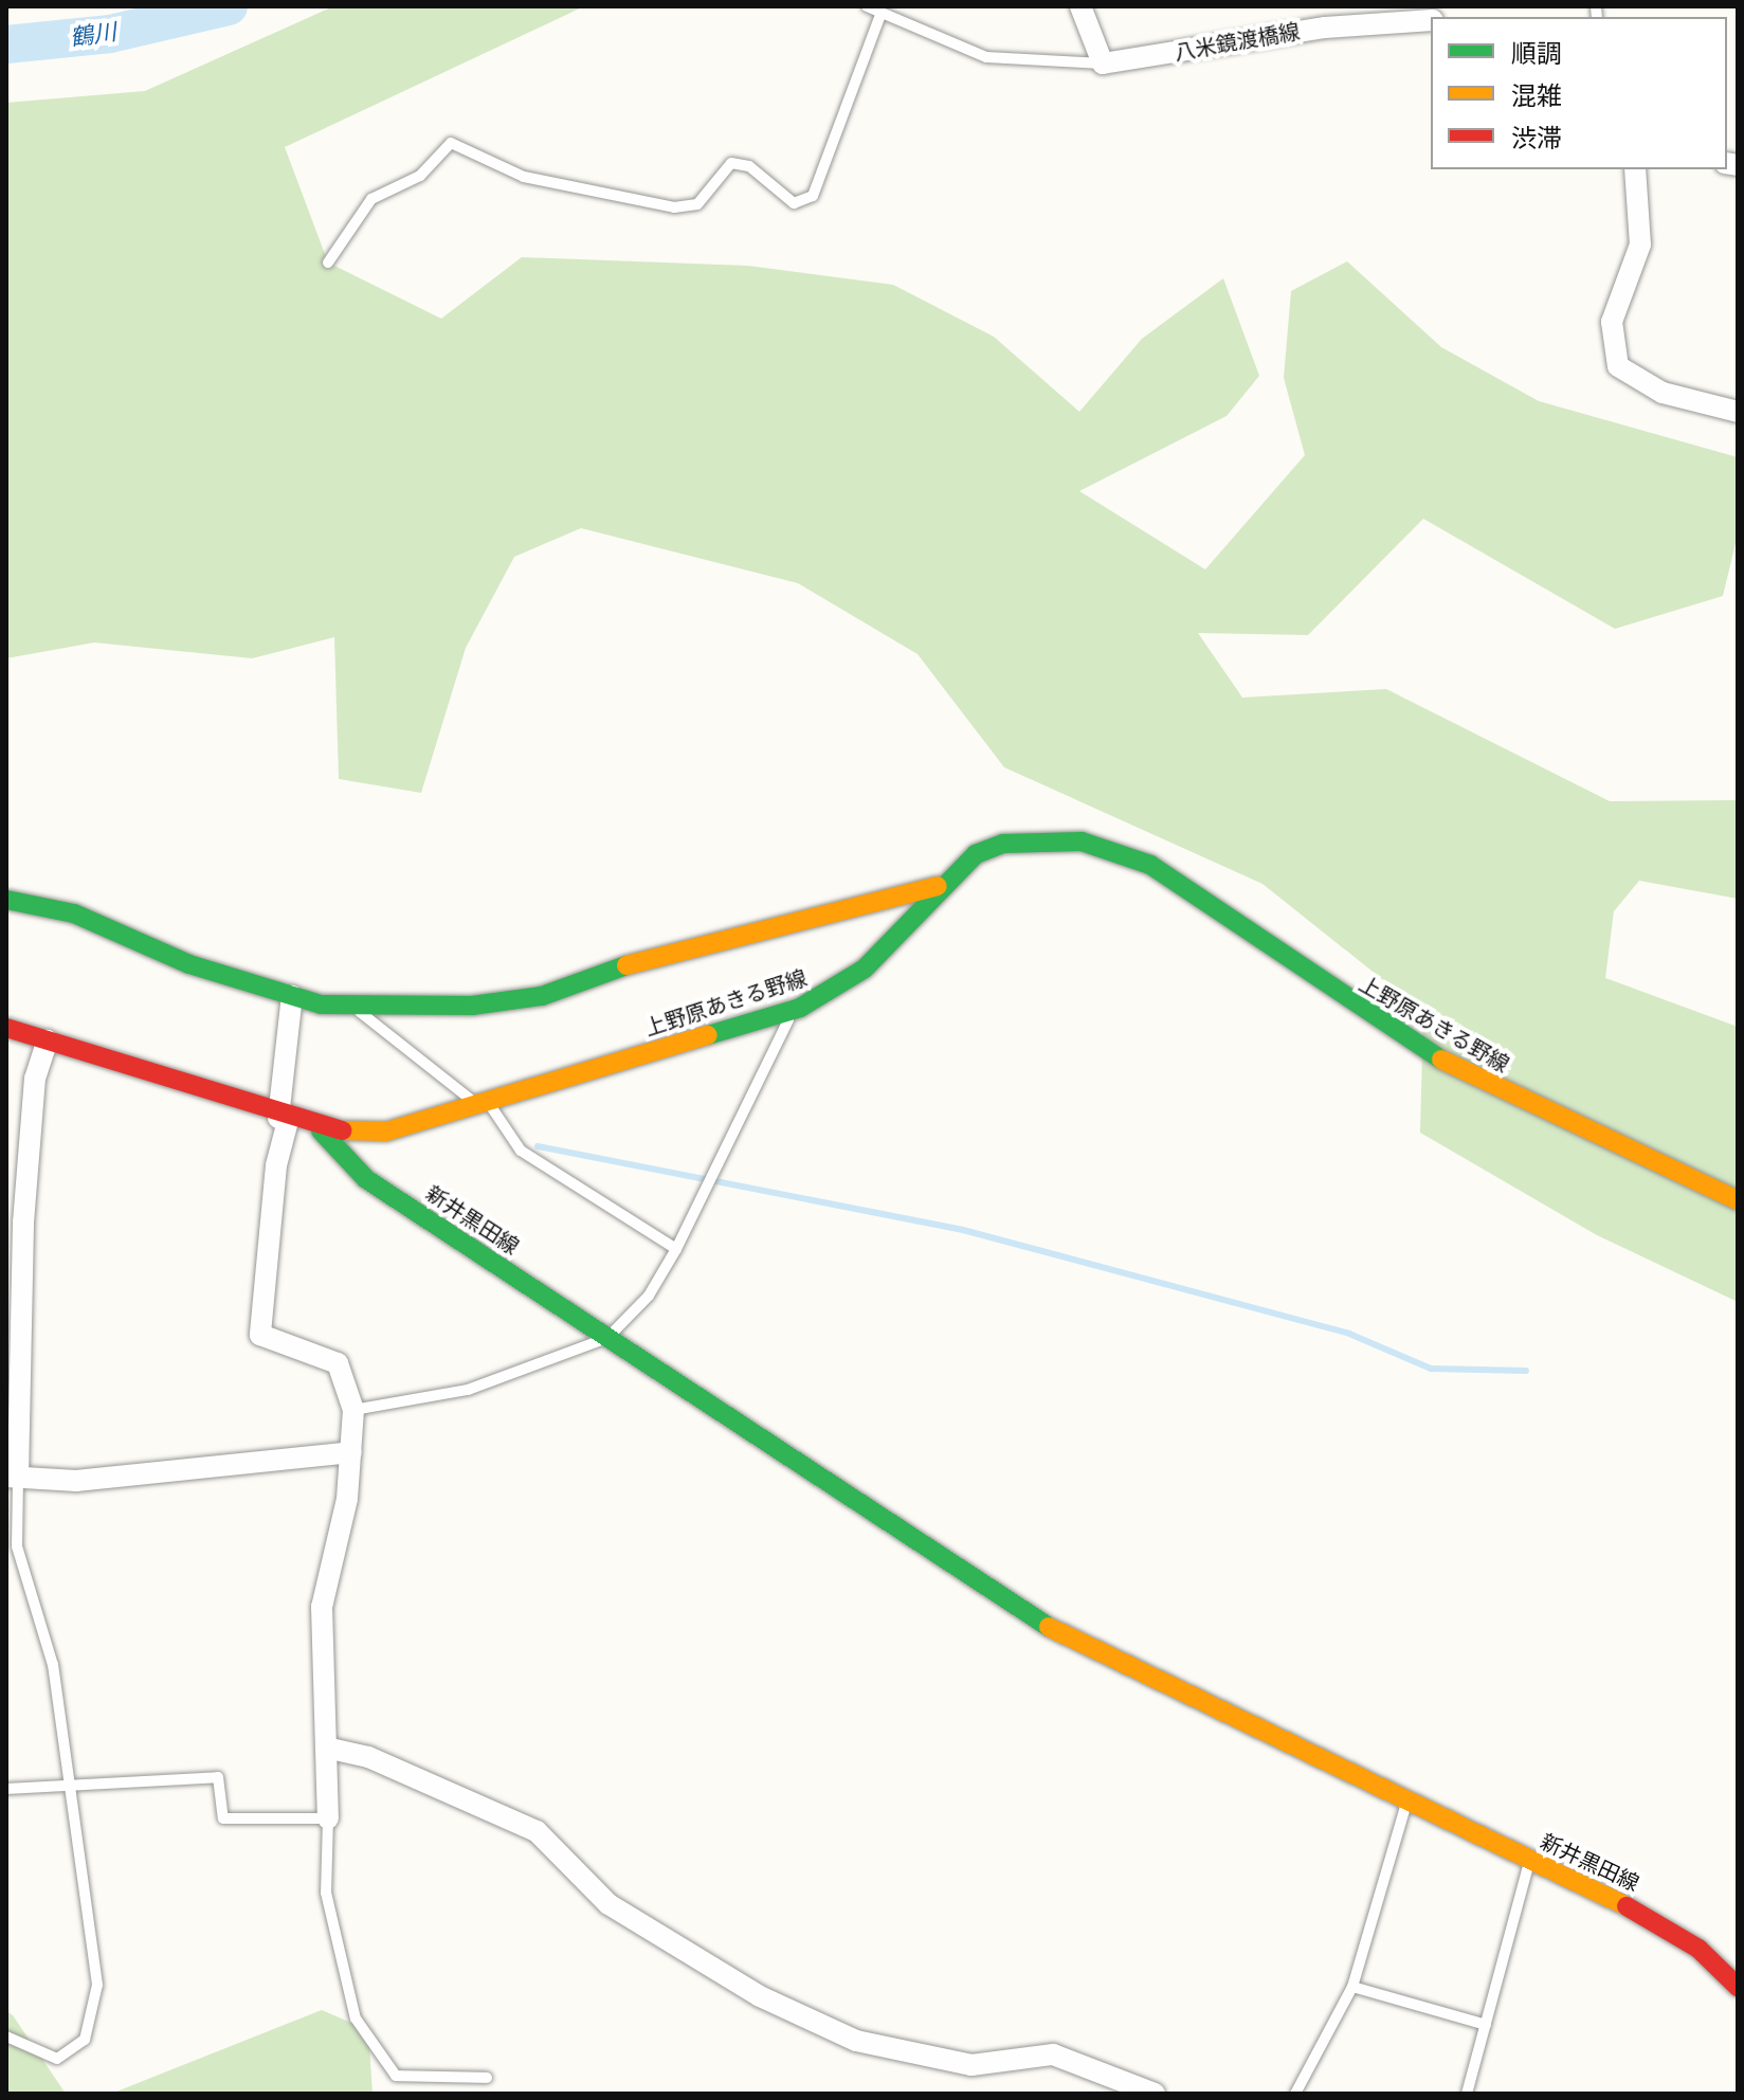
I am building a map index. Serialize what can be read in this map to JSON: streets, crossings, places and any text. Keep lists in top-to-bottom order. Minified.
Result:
{"streets":{"street":["八米鏡渡橋線","上野原あきる野線","新井黒田線"]},"crossings":[["上野原あきる野線","新井黒田線"]],"water":["鶴川"],"legend":["順調","混雑","渋滞"]}
